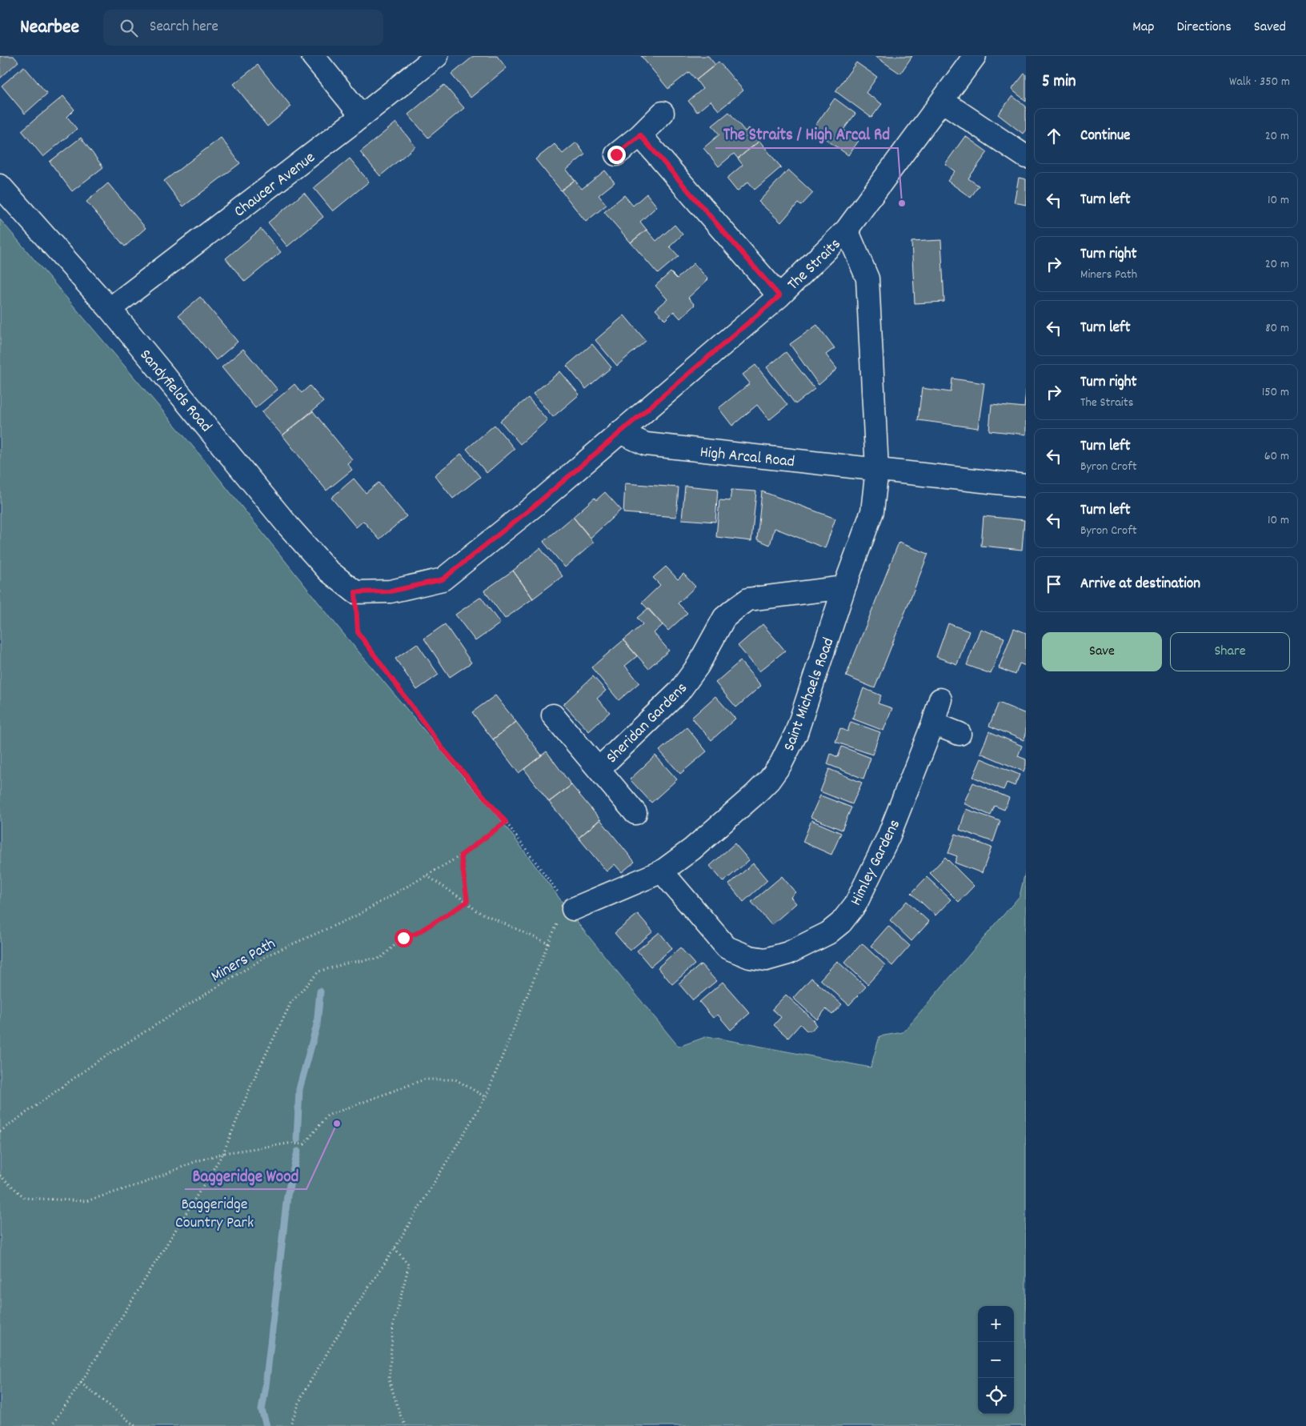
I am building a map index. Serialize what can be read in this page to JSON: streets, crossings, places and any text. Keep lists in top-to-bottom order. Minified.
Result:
{"streets":{"street":["Chaucer Avenue","The Straits","Sandyfields Road","High Arcal Road","Saint Michaels Road","Sheridan Gardens","Himley Gardens"],"path":["Miners Path"]},"crossings":[["Chaucer Avenue","Sandyfields Road"],["The Straits","Sandyfields Road"],["The Straits","High Arcal Road"],["High Arcal Road","Saint Michaels Road"],["Saint Michaels Road","Sheridan Gardens"],["Saint Michaels Road","Himley Gardens"]],"parks":["Baggeridge Country Park"],"places":["The Straits / High Arcal Rd","Baggeridge Wood"],"page":{"header":"Nearbee","search":"Search here","nav":["Map","Directions","Saved"],"heading":["5 min","Walk · 350 m"],"list":[["Continue","20 m"],["Turn left","10 m"],["Turn right","Miners Path","20 m"],["Turn left","80 m"],["Turn right","The Straits","150 m"],["Turn left","Byron Croft","60 m"],["Turn left","Byron Croft","10 m"],"Arrive at destination"],"buttons":["Save","Share"],"map_buttons":["+","−"]}}
